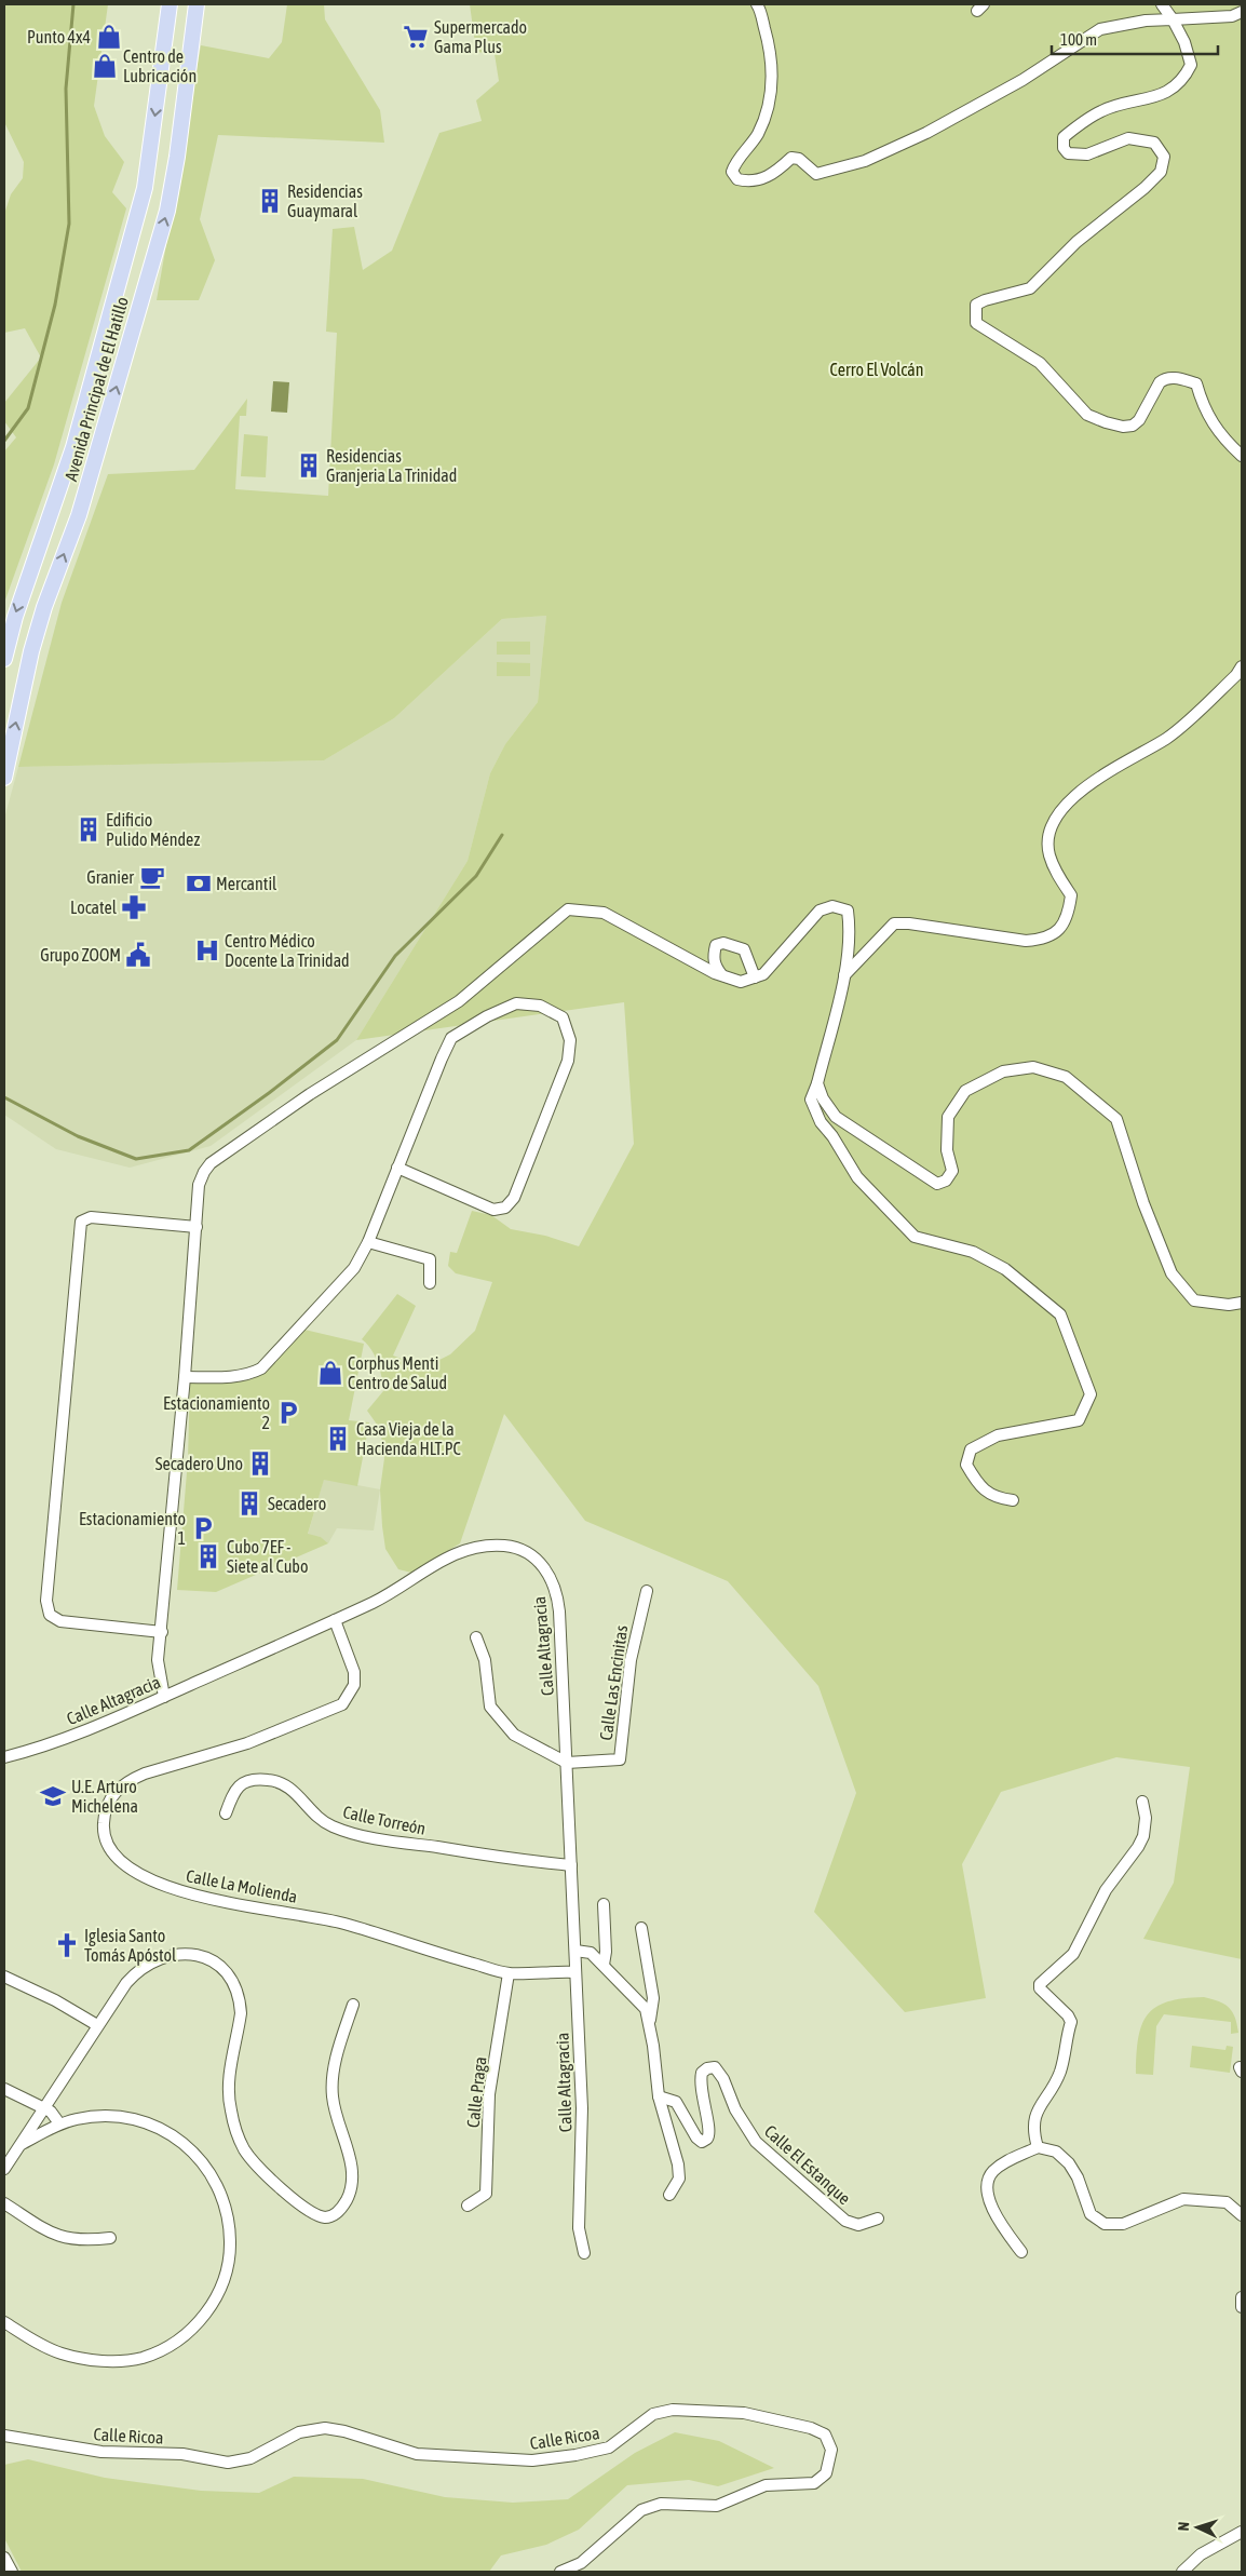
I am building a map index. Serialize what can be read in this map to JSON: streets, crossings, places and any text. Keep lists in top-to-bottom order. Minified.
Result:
{"streets":{"main road":["Avenida Principal de El Hatillo"],"street":["Calle Altagracia","Calle Las Encinitas","Calle Torreón","Calle La Molienda","Calle Praga","Calle El Estanque","Calle Ricoa"]},"crossings":[["Calle Altagracia","Calle Las Encinitas"],["Calle Altagracia","Calle Torreón"],["Calle Altagracia","Calle La Molienda"],["Calle La Molienda","Calle Praga"]],"parks":["Cerro El Volcán"],"places":{"shop":["Punto 4x4","Centro de Lubricación","Corphus Menti Centro de Salud"],"supermarket":["Supermercado Gama Plus"],"building":["Residencias Guaymaral","Residencias Granjeria La Trinidad","Edificio Pulido Méndez","Casa Vieja de la Hacienda HLT.PC","Secadero Uno","Secadero","Cubo 7EF - Siete al Cubo"],"cafe":["Granier"],"bank":["Mercantil"],"pharmacy":["Locatel"],"hospital":["Centro Médico Docente La Trinidad"],"public building":["Grupo ZOOM"],"parking":["Estacionamiento 2","Estacionamiento 1"],"school or university":["U.E. Arturo Michelena"],"church":["Iglesia Santo Tomás Apóstol"]},"scale_bar":"100 m","north":"left"}
